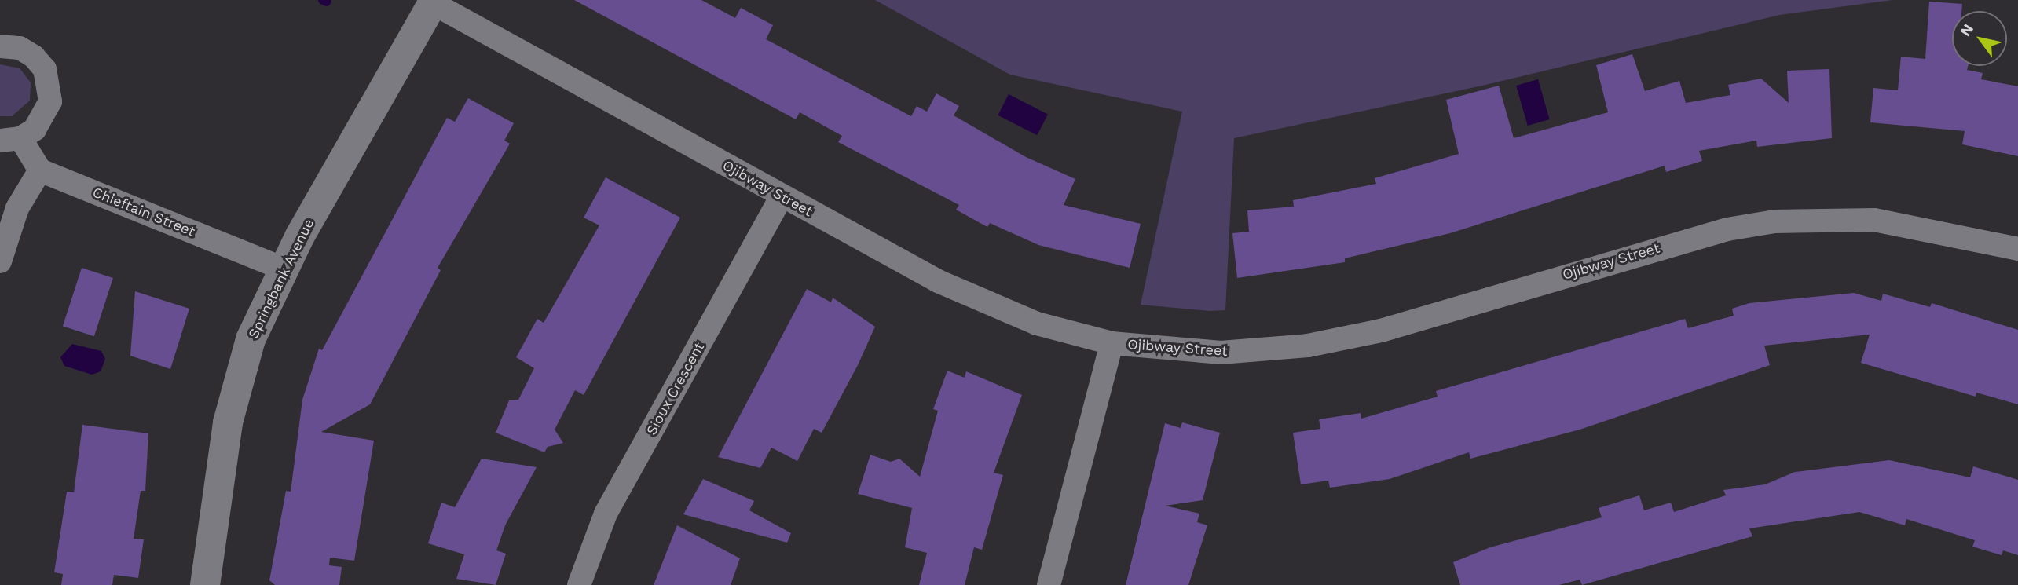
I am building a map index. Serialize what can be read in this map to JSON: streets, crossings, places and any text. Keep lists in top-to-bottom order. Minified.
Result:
{"streets":{"main road":["Springbank Avenue"],"street":["Ojibway Street","Chieftain Street","Sioux Crescent"]},"crossings":[["Ojibway Street","Springbank Avenue"],["Ojibway Street","Sioux Crescent"],["Chieftain Street","Springbank Avenue"]],"north":"top left"}
